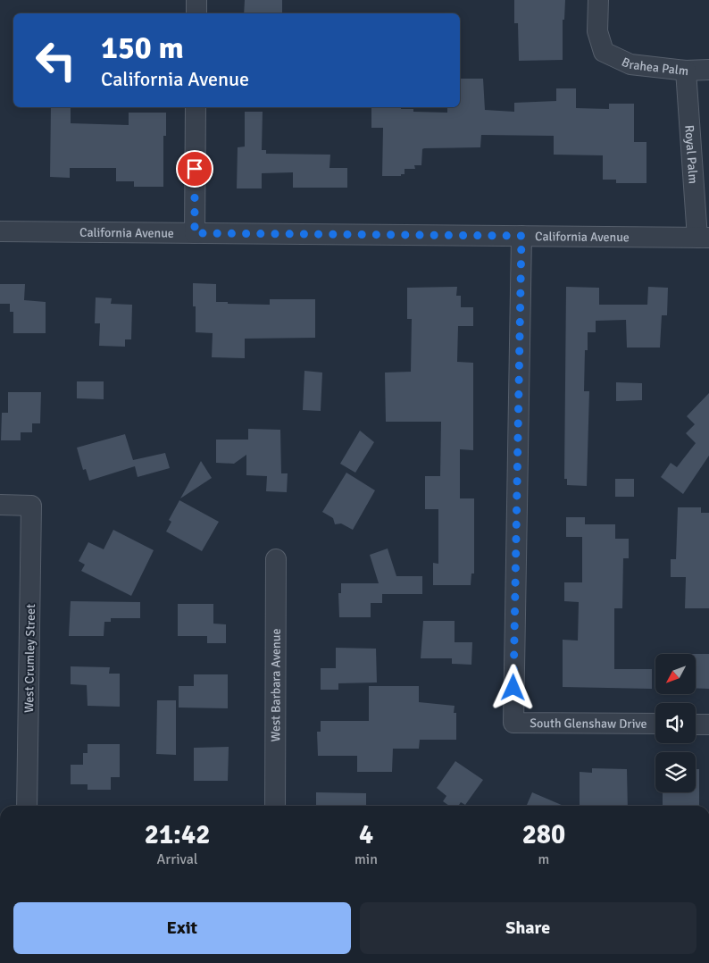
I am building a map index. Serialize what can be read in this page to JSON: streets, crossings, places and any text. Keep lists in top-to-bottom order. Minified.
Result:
{"streets":{"street":["Brahea Palm","Royal Palm","California Avenue","West Crumley Street","West Barbara Avenue","South Glenshaw Drive"]},"crossings":[["Brahea Palm","Royal Palm"],["Royal Palm","California Avenue"],["California Avenue","South Glenshaw Drive"]],"north":"bottom left","page":{"turn":["150 m","California Avenue"],"eta":["21:42","Arrival","4","min","280","m"],"buttons":["Exit","Share"]}}
